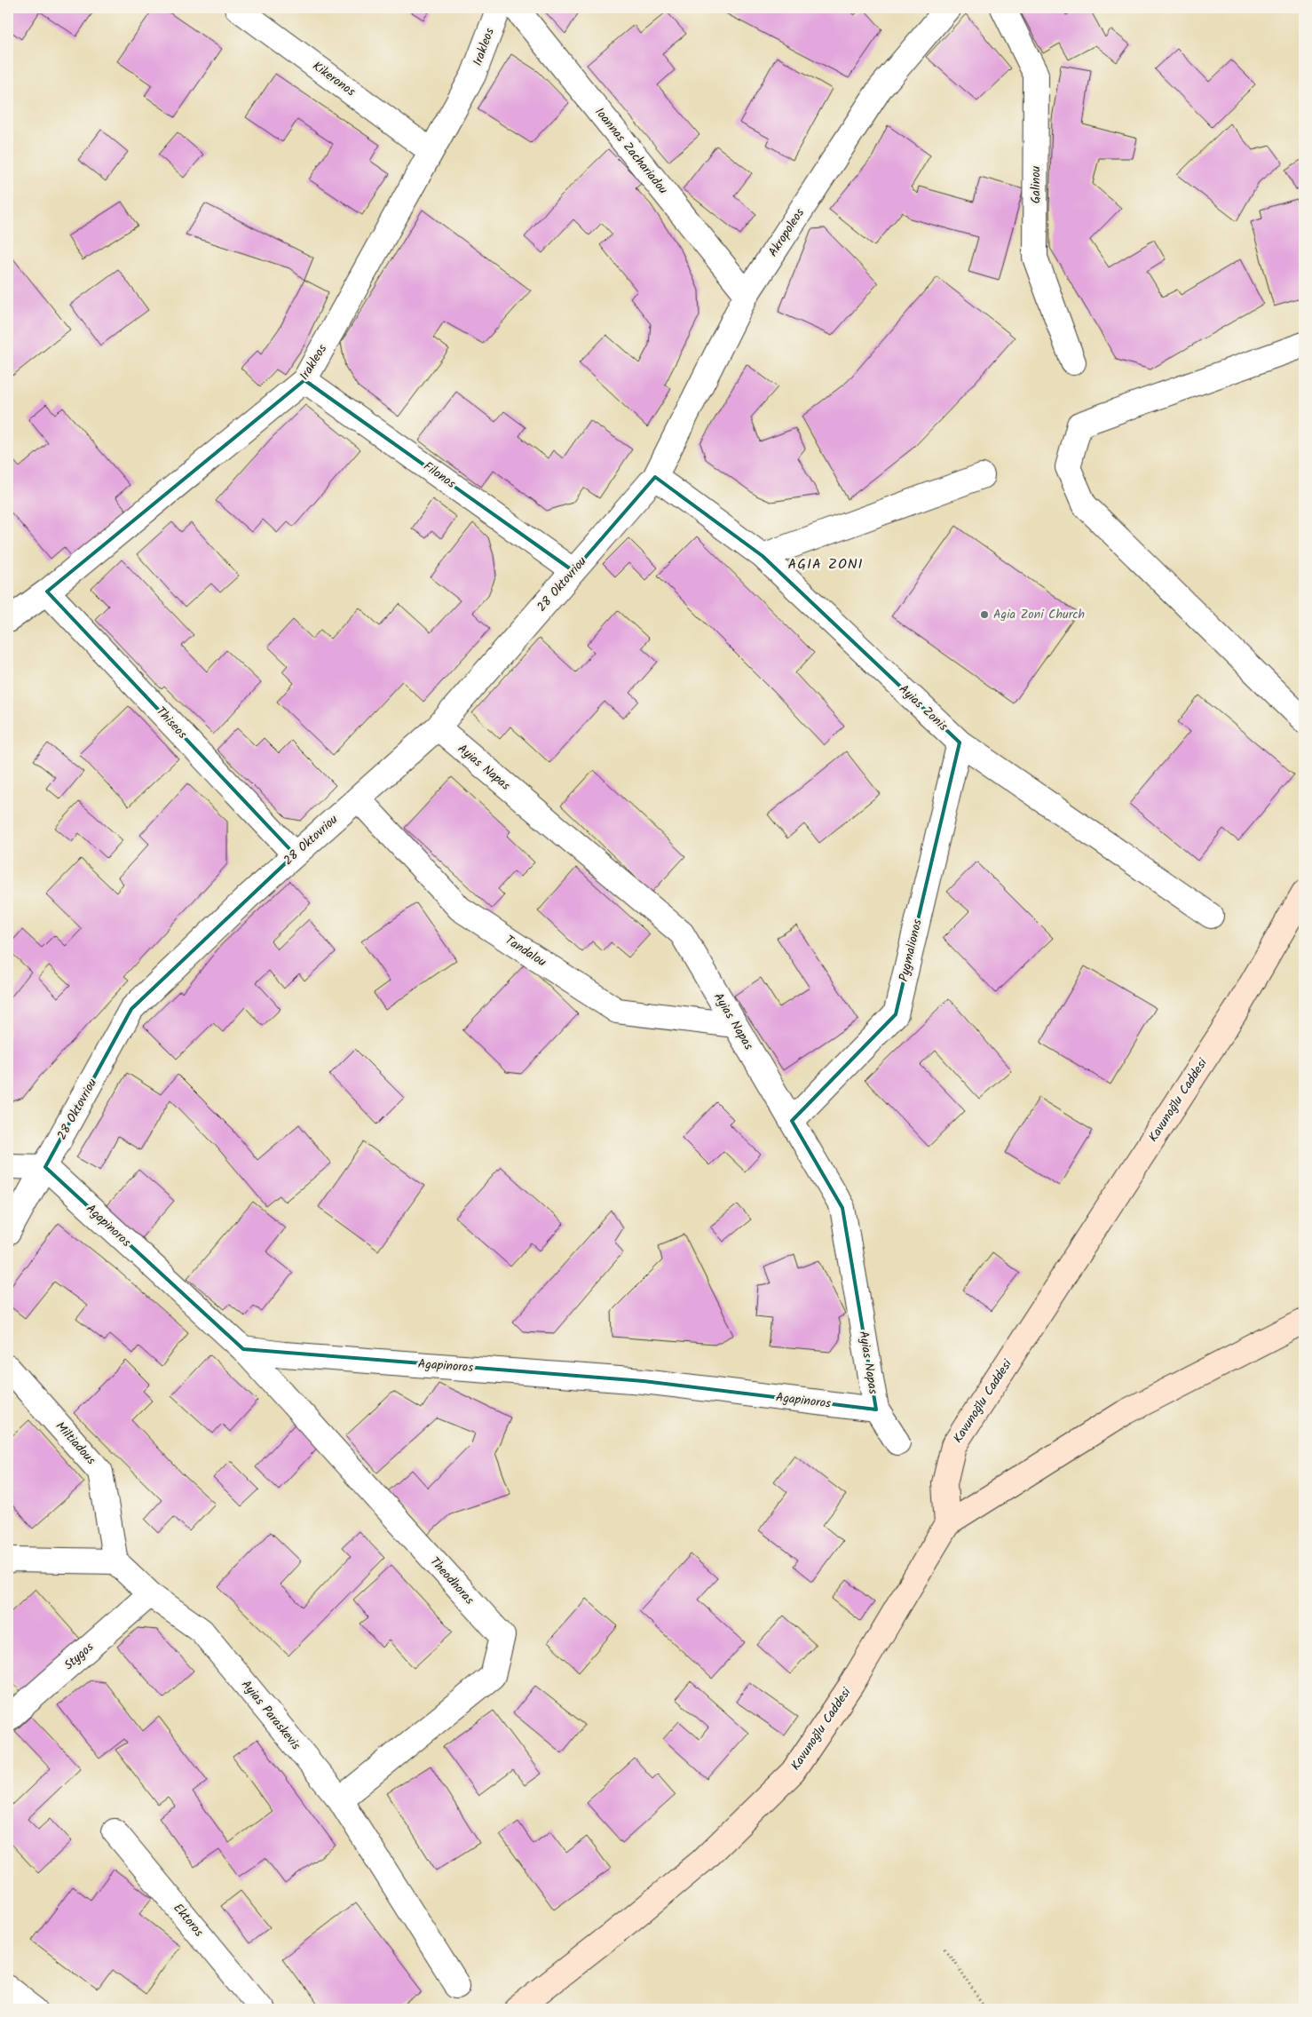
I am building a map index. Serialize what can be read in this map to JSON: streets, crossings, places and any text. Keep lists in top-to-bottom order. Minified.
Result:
{"streets":{"main road":["Kavunoğlu Caddesi"],"street":["Irakleos","Kikeronos","Ioannas Zachariadou","Galinou","Akropoleos","Filonos","28 Oktovriou","Ayias Zonis","Thiseos","Ayias Napas","Pygmalionos","Tandalou","Agapinoros","Miltiadous","Theodhoras","Stygos","Ayias Paraskevis","Ektoros"]},"crossings":[["Irakleos","Kikeronos"],["Irakleos","Filonos"],["Irakleos","Thiseos"],["Ioannas Zachariadou","Akropoleos"],["Akropoleos","28 Oktovriou"],["Akropoleos","Ayias Zonis"],["Filonos","28 Oktovriou"],["28 Oktovriou","Ayias Zonis"],["28 Oktovriou","Thiseos"],["28 Oktovriou","Ayias Napas"],["28 Oktovriou","Tandalou"],["28 Oktovriou","Agapinoros"],["Ayias Zonis","Pygmalionos"],["Ayias Napas","Pygmalionos"],["Ayias Napas","Tandalou"],["Ayias Napas","Agapinoros"],["Agapinoros","Theodhoras"],["Miltiadous","Ayias Paraskevis"],["Theodhoras","Ayias Paraskevis"],["Stygos","Ayias Paraskevis"]],"districts":["AGIA ZONI"],"places":["Agia Zoni Church"]}
